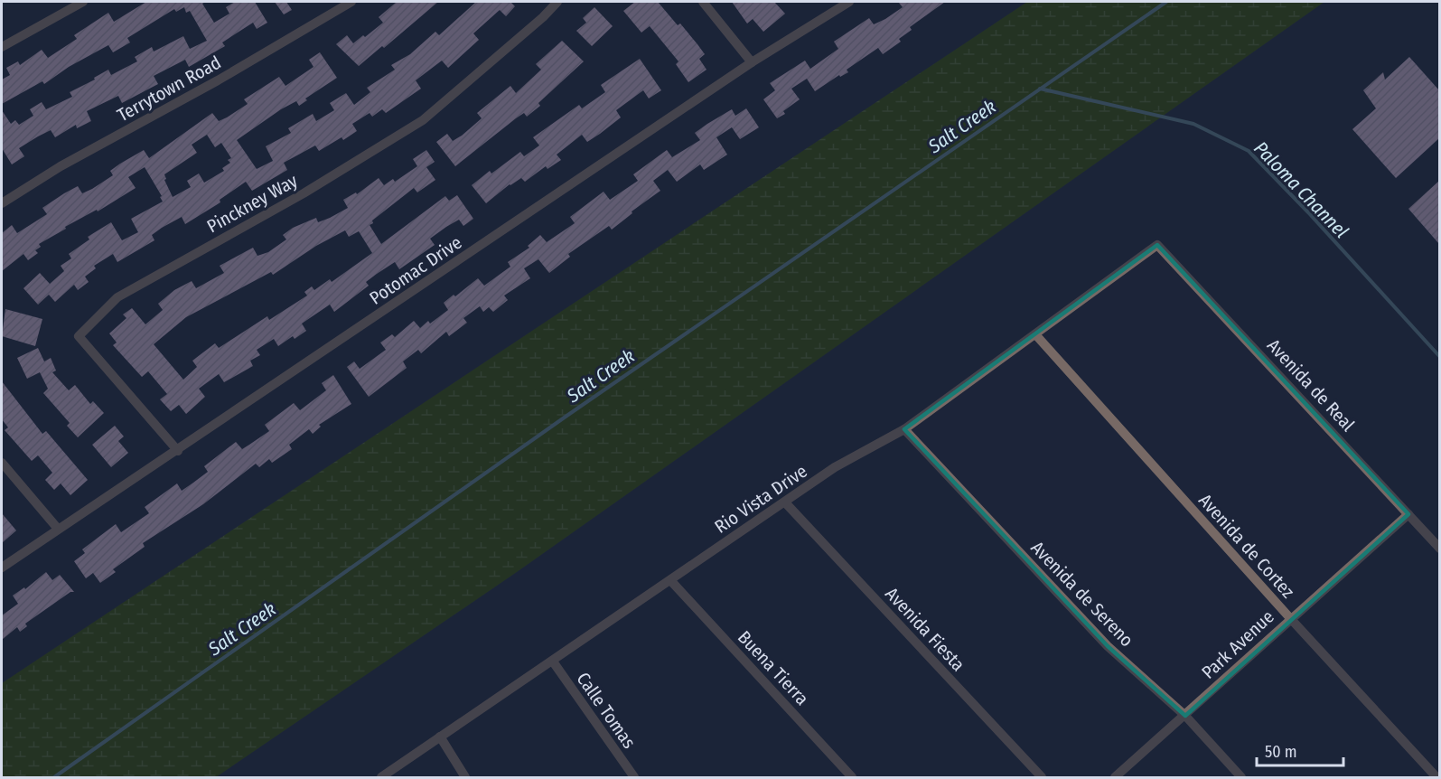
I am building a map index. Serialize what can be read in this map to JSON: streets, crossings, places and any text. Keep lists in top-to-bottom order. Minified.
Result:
{"streets":{"street":["Terrytown Road","Pinckney Way","Potomac Drive","Avenida de Real","Rio Vista Drive","Avenida de Cortez","Avenida de Sereno","Avenida Fiesta","Park Avenue","Buena Tierra","Calle Tomas"]},"crossings":[["Pinckney Way","Potomac Drive"],["Avenida de Real","Rio Vista Drive"],["Avenida de Real","Park Avenue"],["Rio Vista Drive","Avenida de Cortez"],["Rio Vista Drive","Avenida de Sereno"],["Rio Vista Drive","Avenida Fiesta"],["Rio Vista Drive","Buena Tierra"],["Rio Vista Drive","Calle Tomas"],["Avenida de Cortez","Park Avenue"],["Avenida de Sereno","Park Avenue"]],"water":["Salt Creek","Paloma Channel"],"scale_bar":"50 m"}
